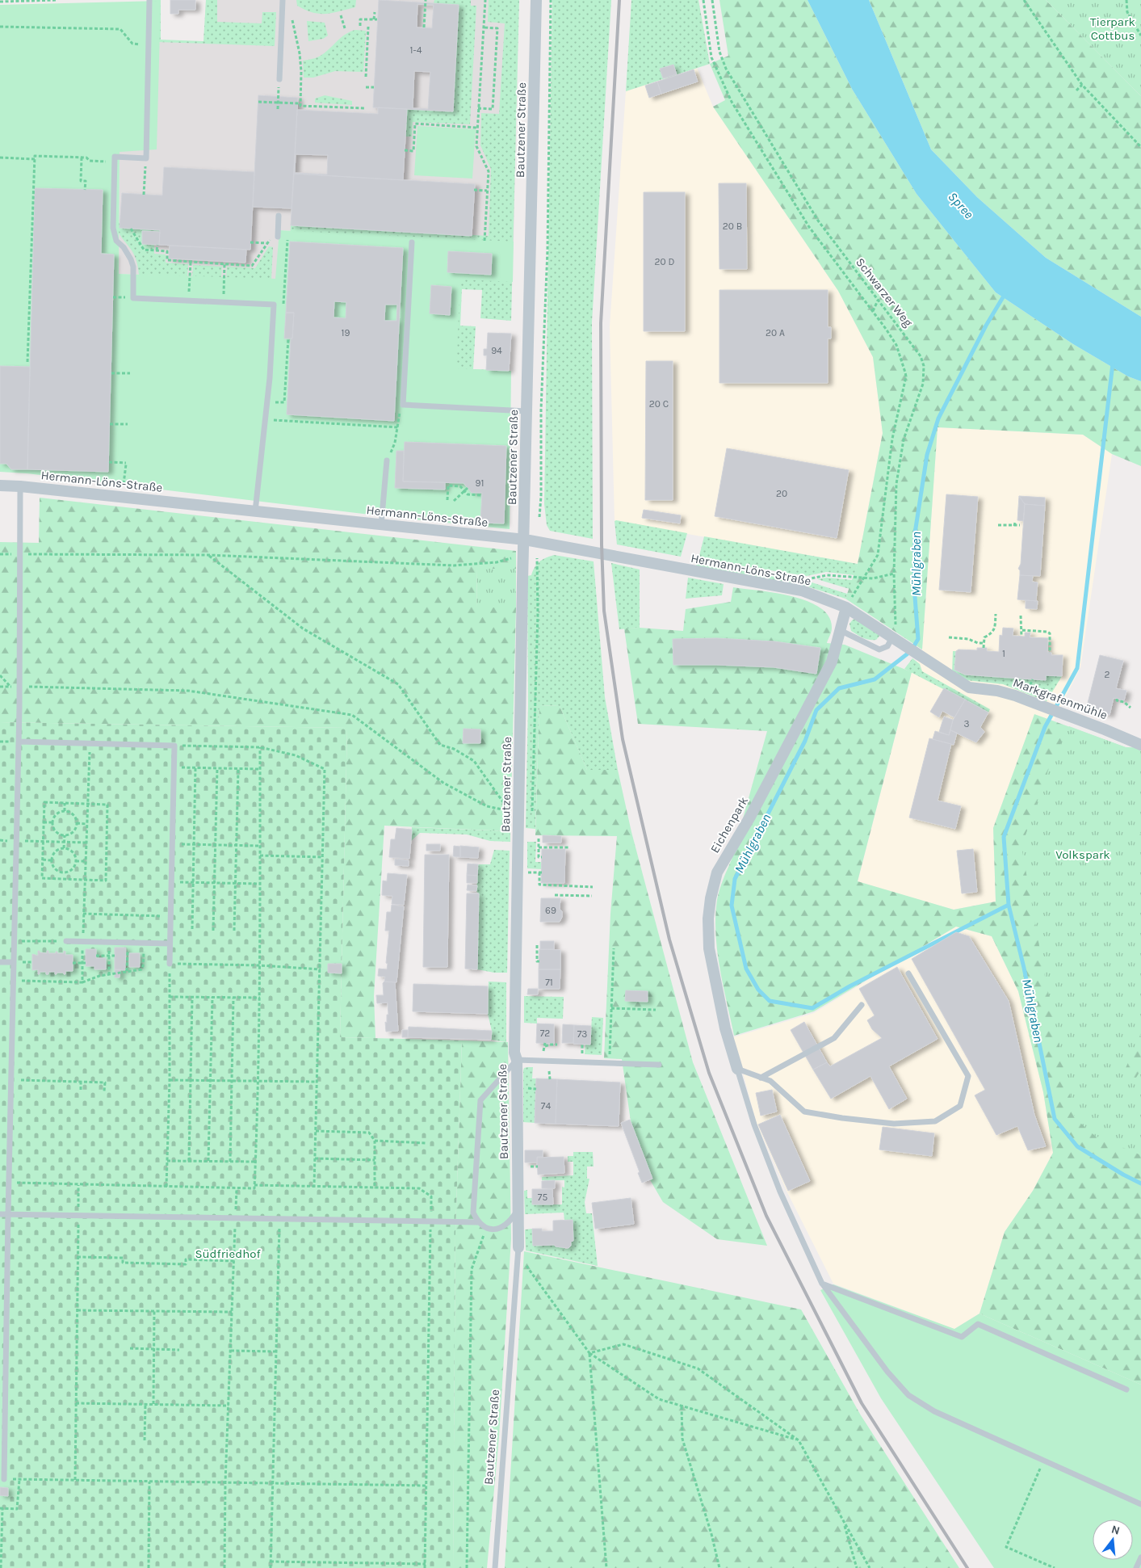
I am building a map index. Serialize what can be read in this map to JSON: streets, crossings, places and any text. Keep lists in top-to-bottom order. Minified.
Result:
{"streets":{"street":["Bautzener Straße","Hermann-Löns-Straße","Markgrafenmühle","Eichenpark"],"path":["Schwarzer Weg"]},"crossings":[["Bautzener Straße","Hermann-Löns-Straße"],["Hermann-Löns-Straße","Markgrafenmühle"],["Hermann-Löns-Straße","Eichenpark"],["Markgrafenmühle","Eichenpark"]],"water":["Spree","Mühlgraben"],"parks":["Tierpark Cottbus","Volkspark","Südfriedhof"],"house_numbers":["1-4","20 B","20 D","19","20 A","94","20 C","91","20","1","2","3","69","71","72","73","74","75"],"north":"top"}
